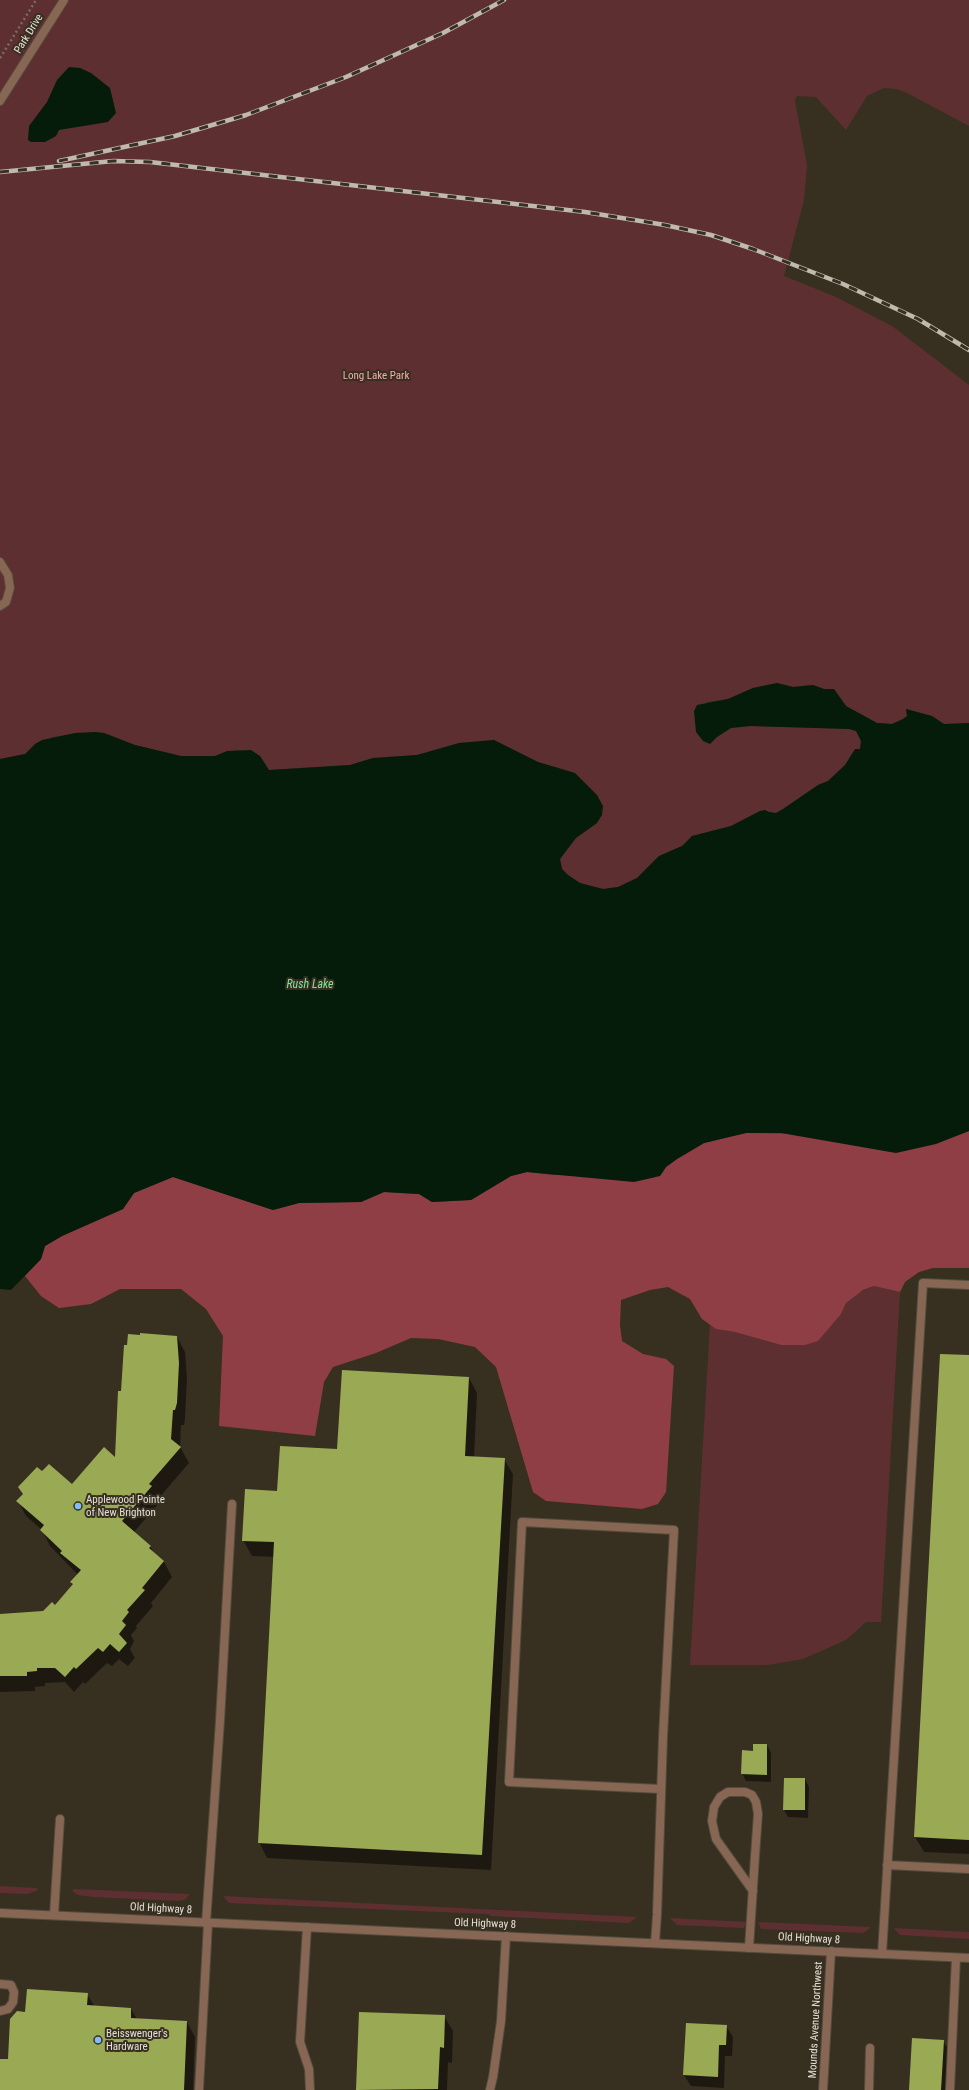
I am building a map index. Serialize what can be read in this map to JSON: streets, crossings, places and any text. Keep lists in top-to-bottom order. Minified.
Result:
{"streets":{"street":["Park Drive","Old Highway 8","Mounds Avenue Northwest"]},"crossings":[["Old Highway 8","Mounds Avenue Northwest"]],"water":["Rush Lake"],"parks":["Long Lake Park"],"places":["Applewood Pointe of New Brighton","Beisswenger's Hardware"]}
